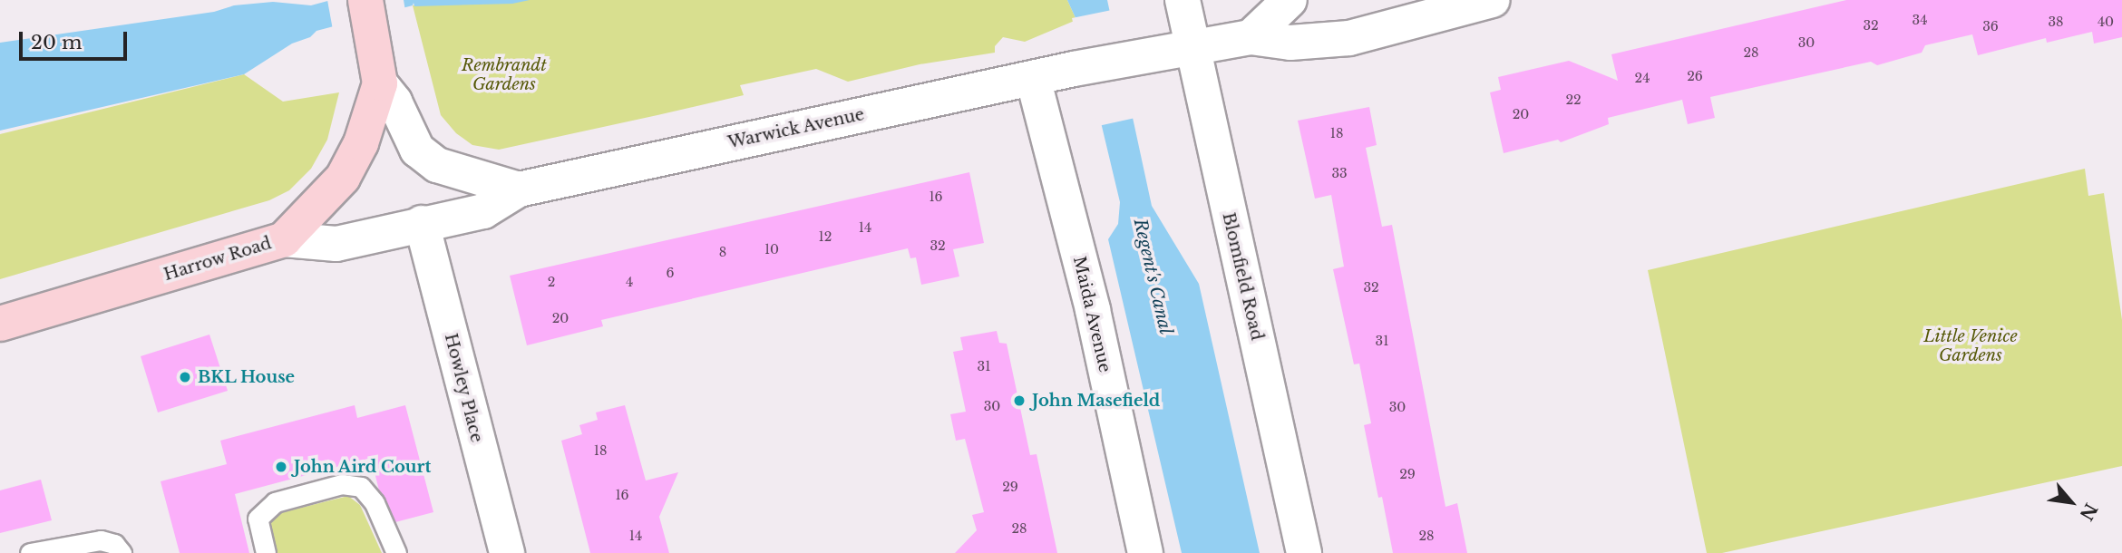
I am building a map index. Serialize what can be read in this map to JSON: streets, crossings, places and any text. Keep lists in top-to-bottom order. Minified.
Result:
{"streets":{"main road":["Harrow Road"],"street":["Warwick Avenue","Blomfield Road","Maida Avenue","Howley Place"]},"crossings":[["Warwick Avenue","Harrow Road"],["Warwick Avenue","Blomfield Road"],["Warwick Avenue","Maida Avenue"],["Warwick Avenue","Howley Place"]],"water":["Regent's Canal"],"parks":["Rembrandt Gardens","Little Venice Gardens"],"places":["BKL House","John Masefield","John Aird Court"],"house_numbers":["34","38","40","32","36","30","28","26","24","22","20","18","33","16","14","12","32","10","8","6","2","4","32","20","31","31","30","30","18","29","29","16","28","14","28"],"scale_bar":"20 m","north":"bottom right"}
